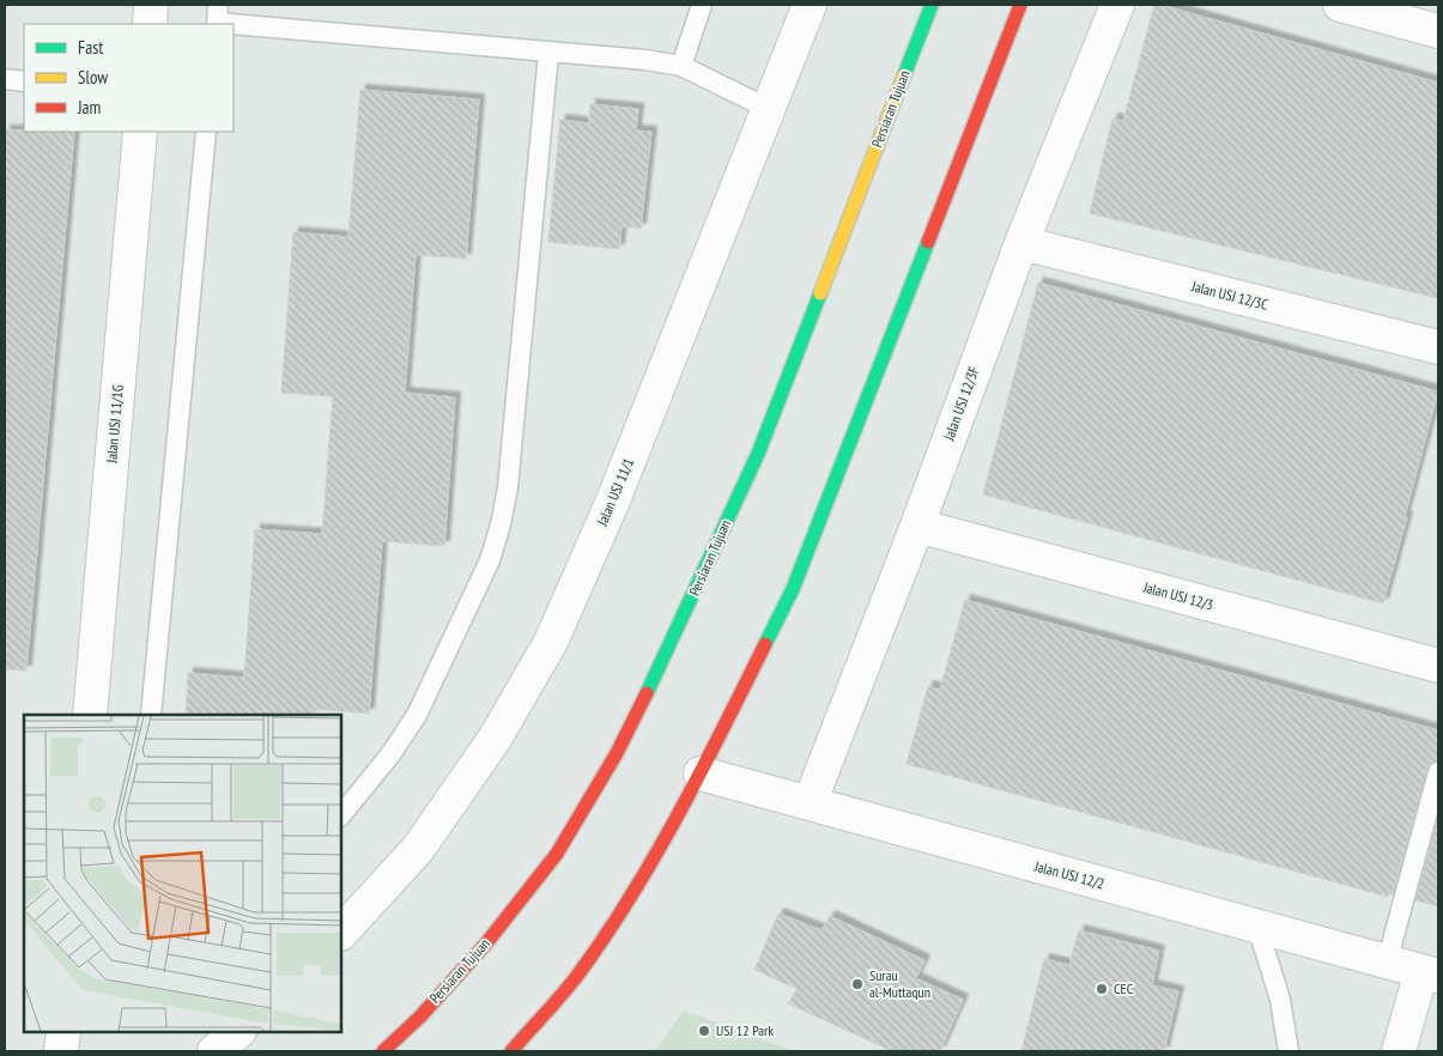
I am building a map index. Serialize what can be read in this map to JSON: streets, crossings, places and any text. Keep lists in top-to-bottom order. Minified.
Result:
{"streets":{"main road":["Persiaran Tujuan"],"street":["Jalan USJ 12/3C","Jalan USJ 12/3F","Jalan USJ 11/1G","Jalan USJ 11/1","Jalan USJ 12/3","Jalan USJ 12/2"]},"crossings":[["Jalan USJ 12/3C","Jalan USJ 12/3F"],["Jalan USJ 12/3F","Jalan USJ 12/3"],["Jalan USJ 12/3F","Jalan USJ 12/2"]],"places":["Surau al-Muttaqun","CEC","USJ 12 Park"],"legend":["Fast","Slow","Jam"]}
